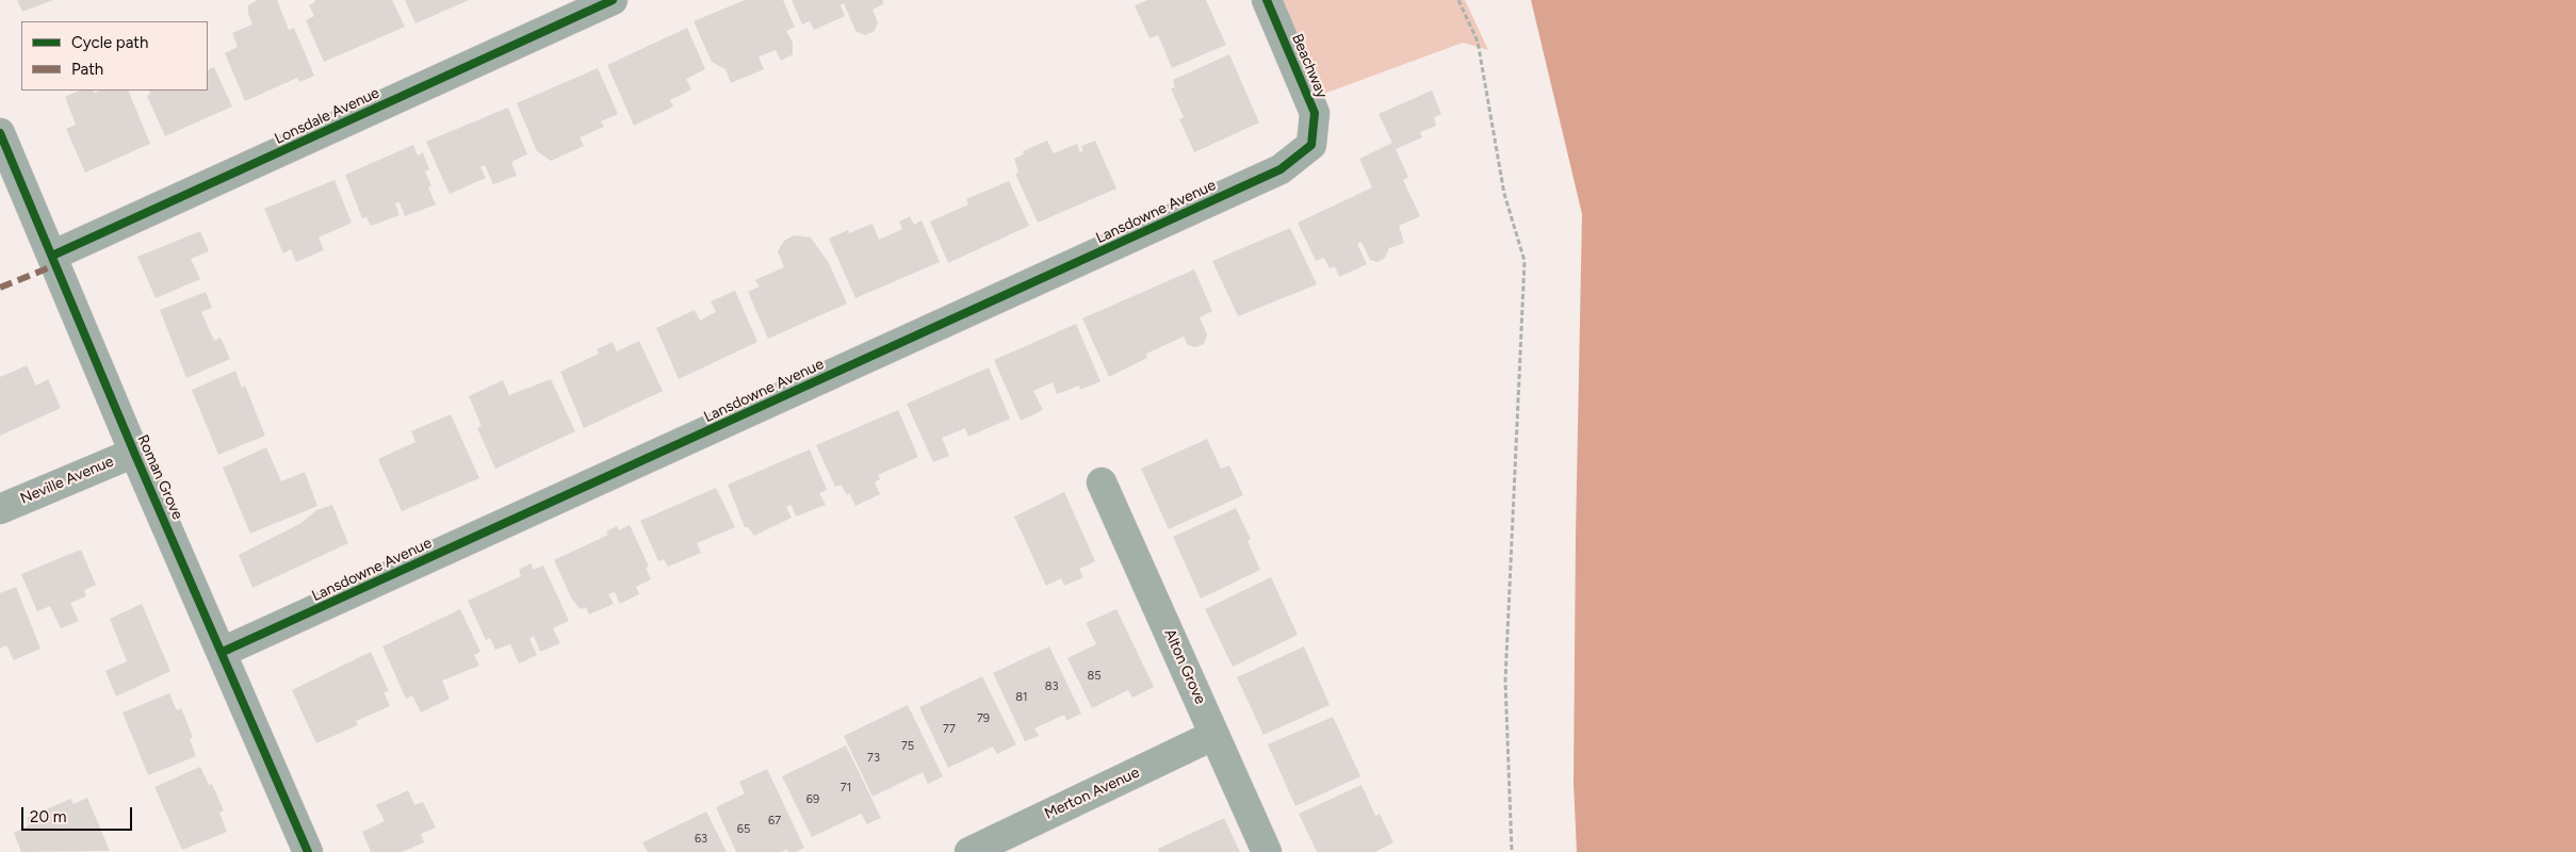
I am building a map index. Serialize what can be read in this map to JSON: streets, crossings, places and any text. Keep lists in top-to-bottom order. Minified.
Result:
{"streets":{"street":["Beachway","Lonsdale Avenue","Lansdowne Avenue","Roman Grove","Neville Avenue","Alton Grove","Merton Avenue"]},"crossings":[["Beachway","Lansdowne Avenue"],["Lonsdale Avenue","Roman Grove"],["Lansdowne Avenue","Roman Grove"],["Roman Grove","Neville Avenue"],["Alton Grove","Merton Avenue"]],"house_numbers":["85","83","81","79","77","75","73","71","69","67","65","63"],"legend":["Cycle path","Path"],"scale_bar":"20 m"}
